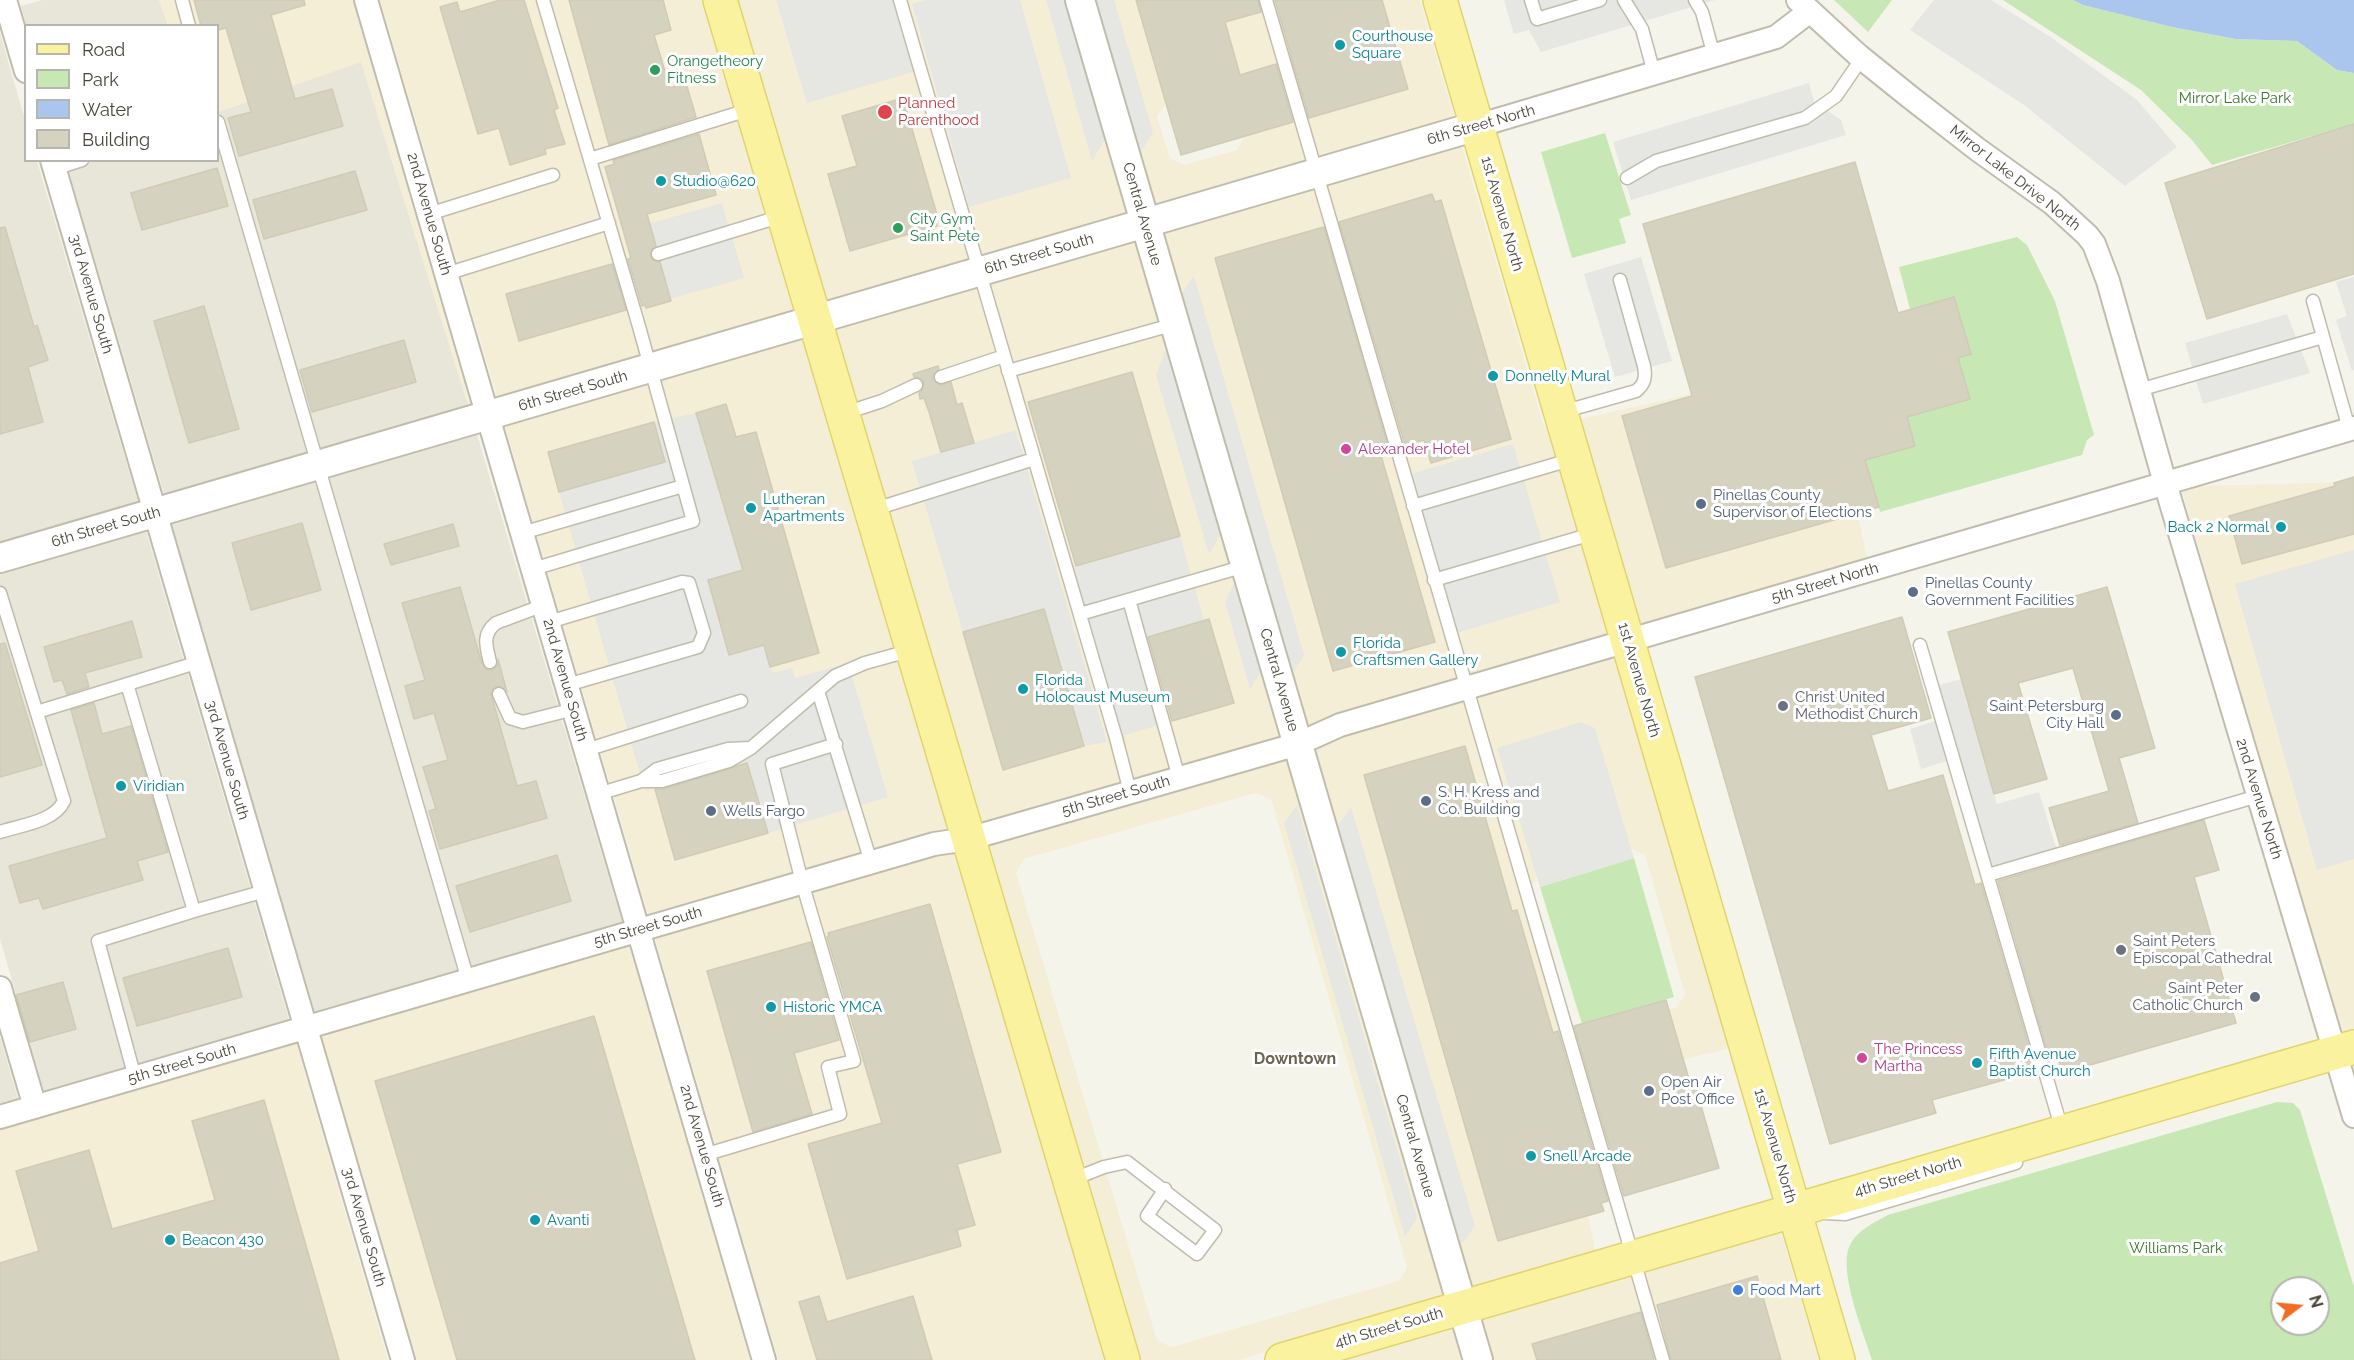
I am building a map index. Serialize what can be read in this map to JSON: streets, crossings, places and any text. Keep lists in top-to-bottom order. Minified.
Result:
{"streets":{"main road":["1st Avenue North","4th Street North","4th Street South"],"street":["6th Street North","Mirror Lake Drive North","2nd Avenue South","Central Avenue","6th Street South","3rd Avenue South","5th Street North","5th Street South","2nd Avenue North"]},"crossings":[["6th Street North","Mirror Lake Drive North"],["6th Street North","Central Avenue"],["6th Street North","1st Avenue North"],["6th Street North","6th Street South"],["Mirror Lake Drive North","5th Street North"],["Mirror Lake Drive North","2nd Avenue North"],["2nd Avenue South","6th Street South"],["2nd Avenue South","5th Street South"],["Central Avenue","6th Street South"],["Central Avenue","5th Street North"],["Central Avenue","5th Street South"],["Central Avenue","4th Street North"],["Central Avenue","4th Street South"],["1st Avenue North","5th Street North"],["1st Avenue North","4th Street North"],["6th Street South","3rd Avenue South"],["3rd Avenue South","5th Street South"],["5th Street North","5th Street South"],["5th Street North","2nd Avenue North"],["2nd Avenue North","4th Street North"],["4th Street North","4th Street South"]],"districts":["Downtown"],"parks":["Mirror Lake Park","Williams Park"],"places":["Courthouse Square","Orangetheory Fitness","Planned Parenthood","Studio@620","City Gym Saint Pete","Donnelly Mural","Alexander Hotel","Pinellas County Supervisor of Elections","Lutheran Apartments","Back 2 Normal","Pinellas County Government Facilities","Florida Craftsmen Gallery","Florida Holocaust Museum","Christ United Methodist Church","Saint Petersburg City Hall","Viridian","S. H. Kress and Co. Building","Wells Fargo","Saint Peters Episcopal Cathedral","Saint Peter Catholic Church","Historic YMCA","The Princess Martha","Fifth Avenue Baptist Church","Open Air Post Office","Snell Arcade","Avanti","Beacon 430","Food Mart"],"legend":["Road","Park","Water","Building"],"north":"right"}
